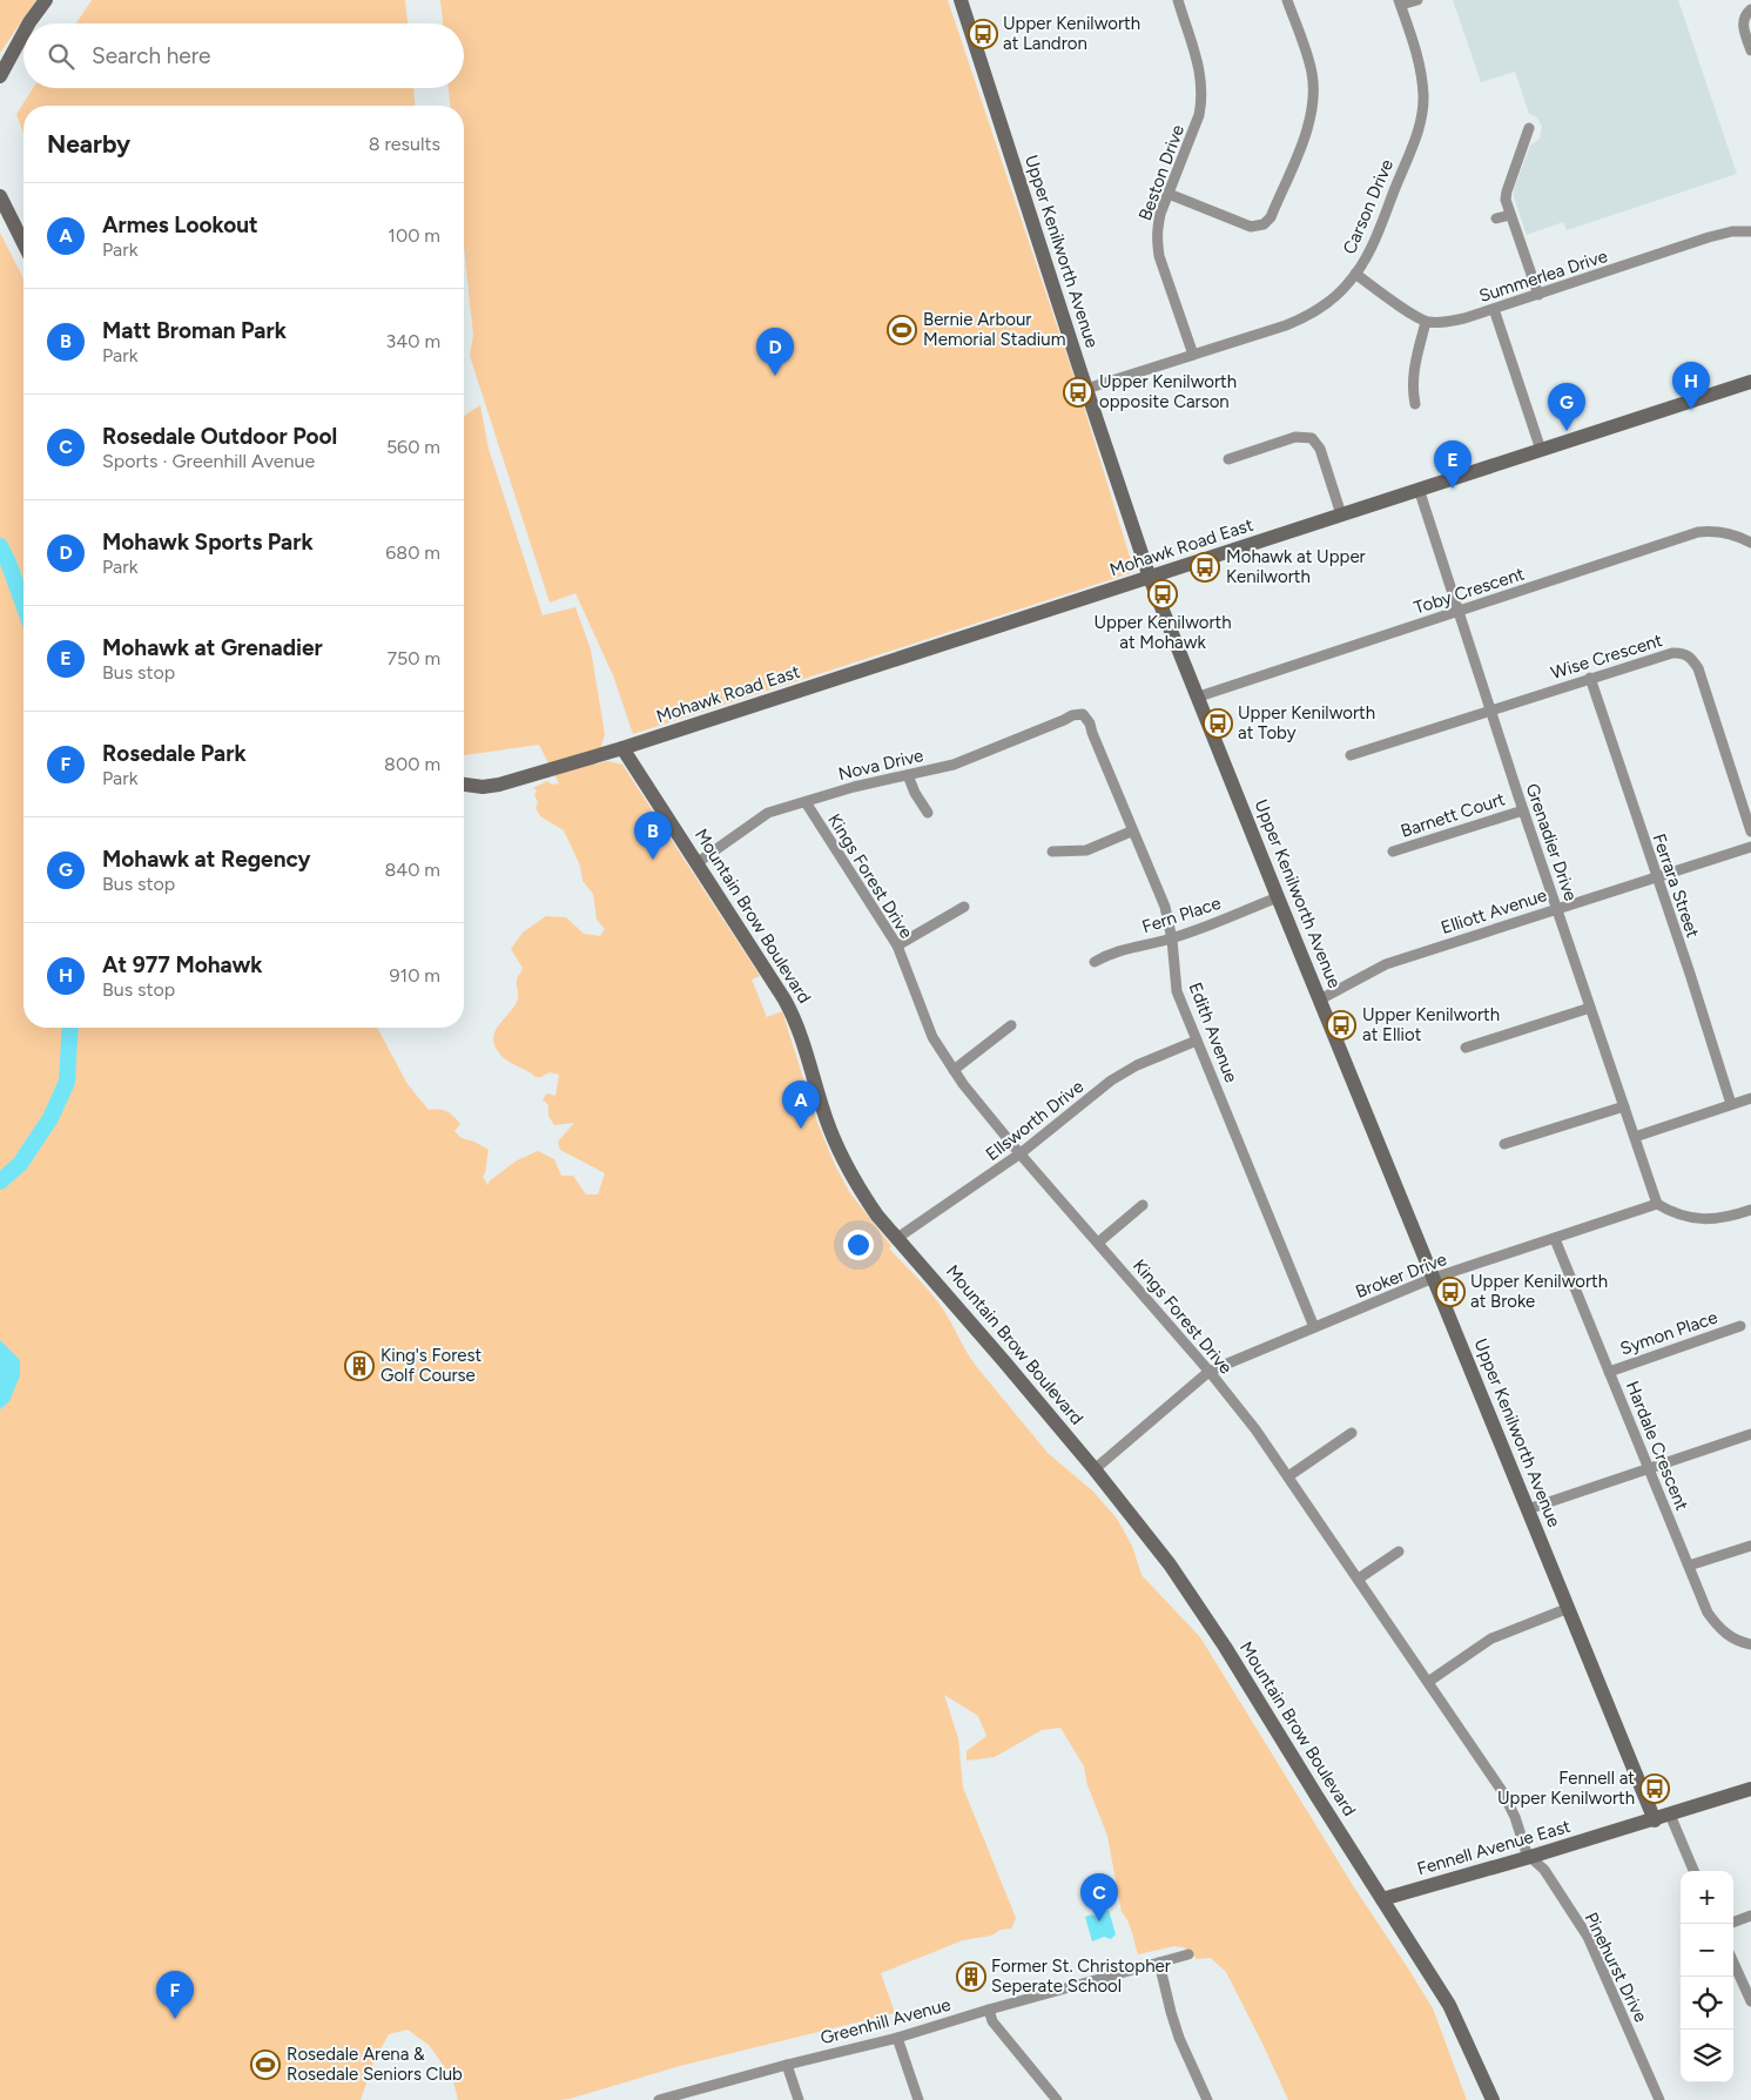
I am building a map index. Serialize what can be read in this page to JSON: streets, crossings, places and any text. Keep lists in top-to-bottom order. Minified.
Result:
{"streets":{"main road":["Upper Kenilworth Avenue","Mohawk Road East","Mountain Brow Boulevard","Fennell Avenue East"],"street":["Beston Drive","Carson Drive","Summerlea Drive","Toby Crescent","Wise Crescent","Nova Drive","Barnett Court","Grenadier Drive","Kings Forest Drive","Ferrara Street","Elliott Avenue","Fern Place","Edith Avenue","Ellsworth Drive","Broker Drive","Symon Place","Hardale Crescent","Pinehurst Drive","Greenhill Avenue"]},"crossings":[["Beston Drive","Carson Drive"],["Carson Drive","Upper Kenilworth Avenue"],["Upper Kenilworth Avenue","Mohawk Road East"],["Upper Kenilworth Avenue","Toby Crescent"],["Upper Kenilworth Avenue","Elliott Avenue"],["Upper Kenilworth Avenue","Fern Place"],["Upper Kenilworth Avenue","Broker Drive"],["Upper Kenilworth Avenue","Fennell Avenue East"],["Mohawk Road East","Grenadier Drive"],["Mohawk Road East","Mountain Brow Boulevard"],["Toby Crescent","Grenadier Drive"],["Wise Crescent","Grenadier Drive"],["Wise Crescent","Ferrara Street"],["Nova Drive","Kings Forest Drive"],["Nova Drive","Mountain Brow Boulevard"],["Nova Drive","Edith Avenue"],["Barnett Court","Grenadier Drive"],["Grenadier Drive","Elliott Avenue"],["Grenadier Drive","Broker Drive"],["Kings Forest Drive","Ellsworth Drive"],["Kings Forest Drive","Broker Drive"],["Kings Forest Drive","Fennell Avenue East"],["Kings Forest Drive","Pinehurst Drive"],["Ferrara Street","Elliott Avenue"],["Fern Place","Edith Avenue"],["Mountain Brow Boulevard","Ellsworth Drive"],["Mountain Brow Boulevard","Broker Drive"],["Mountain Brow Boulevard","Fennell Avenue East"],["Edith Avenue","Ellsworth Drive"],["Edith Avenue","Broker Drive"],["Broker Drive","Hardale Crescent"],["Symon Place","Hardale Crescent"],["Fennell Avenue East","Pinehurst Drive"]],"places":{"bus stop":["Upper Kenilworth at Landron","Upper Kenilworth opposite Carson","Mohawk at Upper Kenilworth","Upper Kenilworth at Mohawk","Upper Kenilworth at Toby","Upper Kenilworth at Elliot","Upper Kenilworth at Broke","Fennell at Upper Kenilworth"],"sports":["Bernie Arbour Memorial Stadium","Rosedale Arena & Rosedale Seniors Club"],"building":["King's Forest Golf Course","Former St. Christopher Seperate School"]},"page":{"search":"Search here","heading":["Nearby","8 results"],"list":[{"mark":"A","name":"Armes Lookout","note":"Park","value":"100 m"},{"mark":"B","name":"Matt Broman Park","note":"Park","value":"340 m"},{"mark":"C","name":"Rosedale Outdoor Pool","note":"Sports · Greenhill Avenue","value":"560 m"},{"mark":"D","name":"Mohawk Sports Park","note":"Park","value":"680 m"},{"mark":"E","name":"Mohawk at Grenadier","note":"Bus stop","value":"750 m"},{"mark":"F","name":"Rosedale Park","note":"Park","value":"800 m"},{"mark":"G","name":"Mohawk at Regency","note":"Bus stop","value":"840 m"},{"mark":"H","name":"At 977 Mohawk","note":"Bus stop","value":"910 m"}],"pins":["D","H","G","E","B","A","C","F"],"map_buttons":["+","−"]}}
